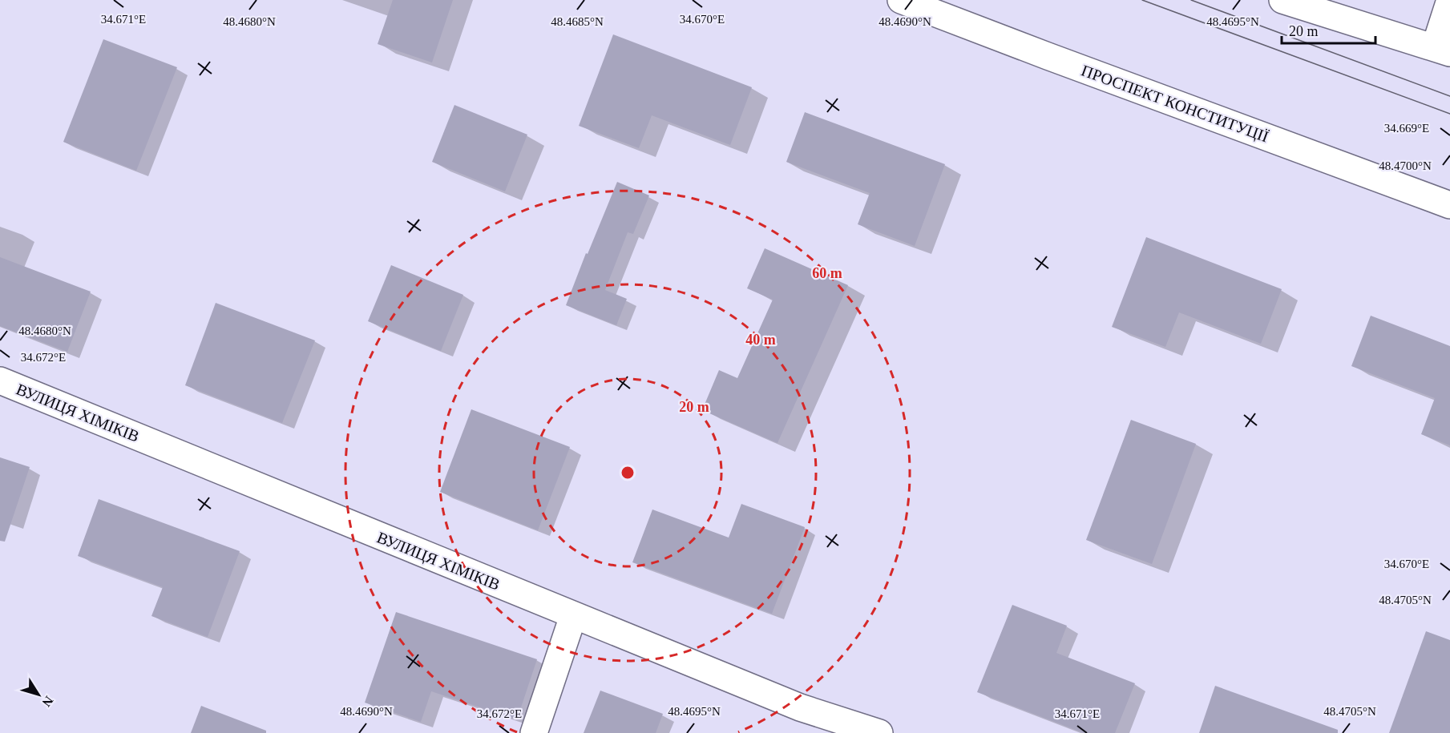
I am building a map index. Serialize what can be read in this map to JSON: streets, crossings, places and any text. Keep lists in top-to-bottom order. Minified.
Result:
{"streets":{"street":["ПРОСПЕКТ КОНСТИТУЦІЇ","ВУЛИЦЯ ХІМІКІВ"]},"scale_bar":"20 m","north":"bottom right","coordinates":["34.671°E","34.670°E","48.4680°N","48.4685°N","48.4690°N","48.4695°N","34.669°E","48.4700°N","34.672°E","48.4705°N"],"rings":["60 m","40 m","20 m"]}
